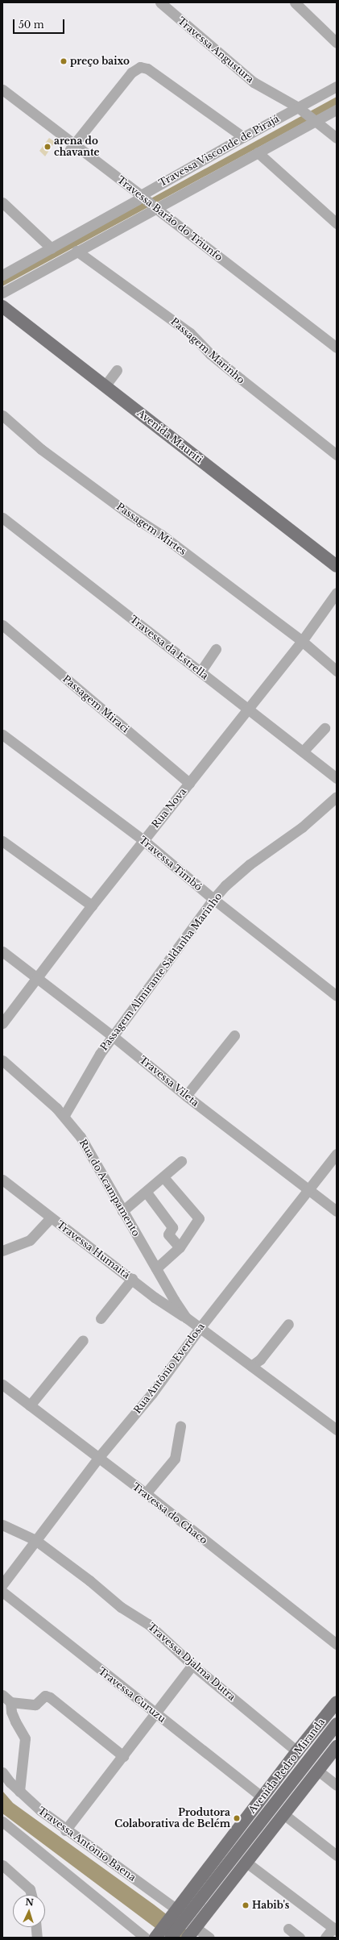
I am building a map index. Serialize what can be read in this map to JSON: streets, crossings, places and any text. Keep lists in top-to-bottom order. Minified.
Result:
{"streets":{"main road":["Avenida Mauriti","Avenida Pedro Miranda"],"street":["Travessa Angustura","Travessa Visconde de Pirajá","Travessa Barão do Triunfo","Passagem Marinho","Passagem Mirtes","Travessa da Estrella","Passagem Miraci","Rua Nova","Travessa Timbó","Passagem Almirante Saldanha Marinho","Travessa Vileta","Rua do Acampamento","Travessa Humaitá","Rua Antônio Everdosa","Travessa do Chaco","Travessa Djalma Dutra","Travessa Curuzu","Travessa Antônio Baena"]},"crossings":[["Travessa Angustura","Travessa Visconde de Pirajá"],["Travessa Visconde de Pirajá","Travessa Barão do Triunfo"],["Travessa Visconde de Pirajá","Passagem Marinho"],["Passagem Mirtes","Rua Nova"],["Travessa da Estrella","Rua Nova"],["Passagem Miraci","Rua Nova"],["Rua Nova","Travessa Timbó"],["Rua Nova","Travessa Vileta"],["Travessa Timbó","Passagem Almirante Saldanha Marinho"],["Passagem Almirante Saldanha Marinho","Travessa Vileta"],["Passagem Almirante Saldanha Marinho","Rua do Acampamento"],["Travessa Vileta","Rua Antônio Everdosa"],["Rua do Acampamento","Travessa Humaitá"],["Rua do Acampamento","Rua Antônio Everdosa"],["Rua Antônio Everdosa","Travessa do Chaco"],["Rua Antônio Everdosa","Travessa Djalma Dutra"],["Travessa Djalma Dutra","Avenida Pedro Miranda"],["Travessa Curuzu","Avenida Pedro Miranda"],["Avenida Pedro Miranda","Travessa Antônio Baena"]],"places":["preço baixo","arena do chavante","Produtora Colaborativa de Belém","Habib's"],"scale_bar":"50 m","north":"top"}
